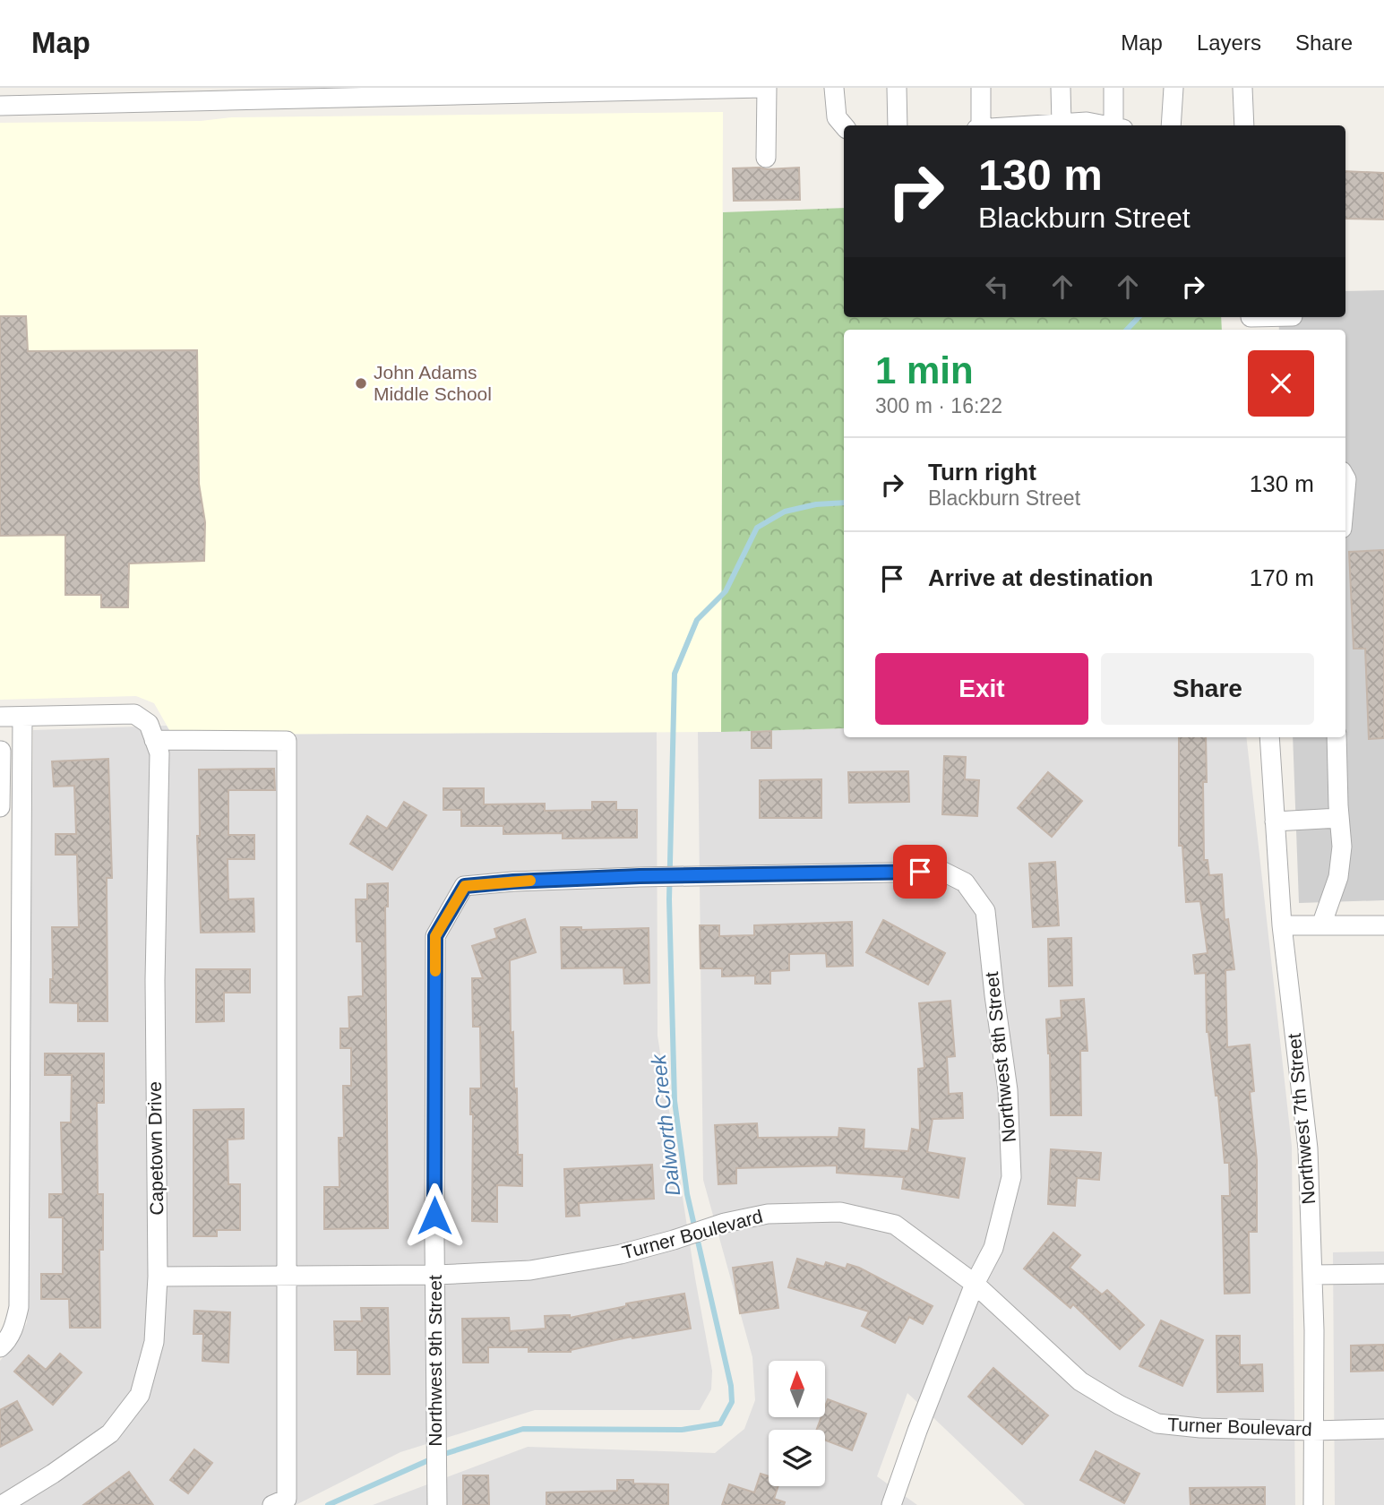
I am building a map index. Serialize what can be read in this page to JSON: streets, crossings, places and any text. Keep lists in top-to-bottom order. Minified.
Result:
{"streets":{"street":["Northwest 8th Street","Northwest 7th Street","Capetown Drive","Turner Boulevard","Northwest 9th Street"]},"crossings":[["Northwest 8th Street","Turner Boulevard"],["Northwest 8th Street","Northwest 9th Street"],["Northwest 7th Street","Turner Boulevard"],["Capetown Drive","Turner Boulevard"],["Turner Boulevard","Northwest 9th Street"]],"water":["Dalworth Creek"],"places":["John Adams Middle School"],"north":"top","page":{"header":"Map","nav":["Map","Layers","Share"],"turn":["130 m","Blackburn Street"],"heading":["1 min","300 m · 16:22"],"list":[{"name":"Turn right","note":"Blackburn Street","value":"130 m"},{"name":"Arrive at destination","value":"170 m"}],"buttons":["Exit","Share"]}}
